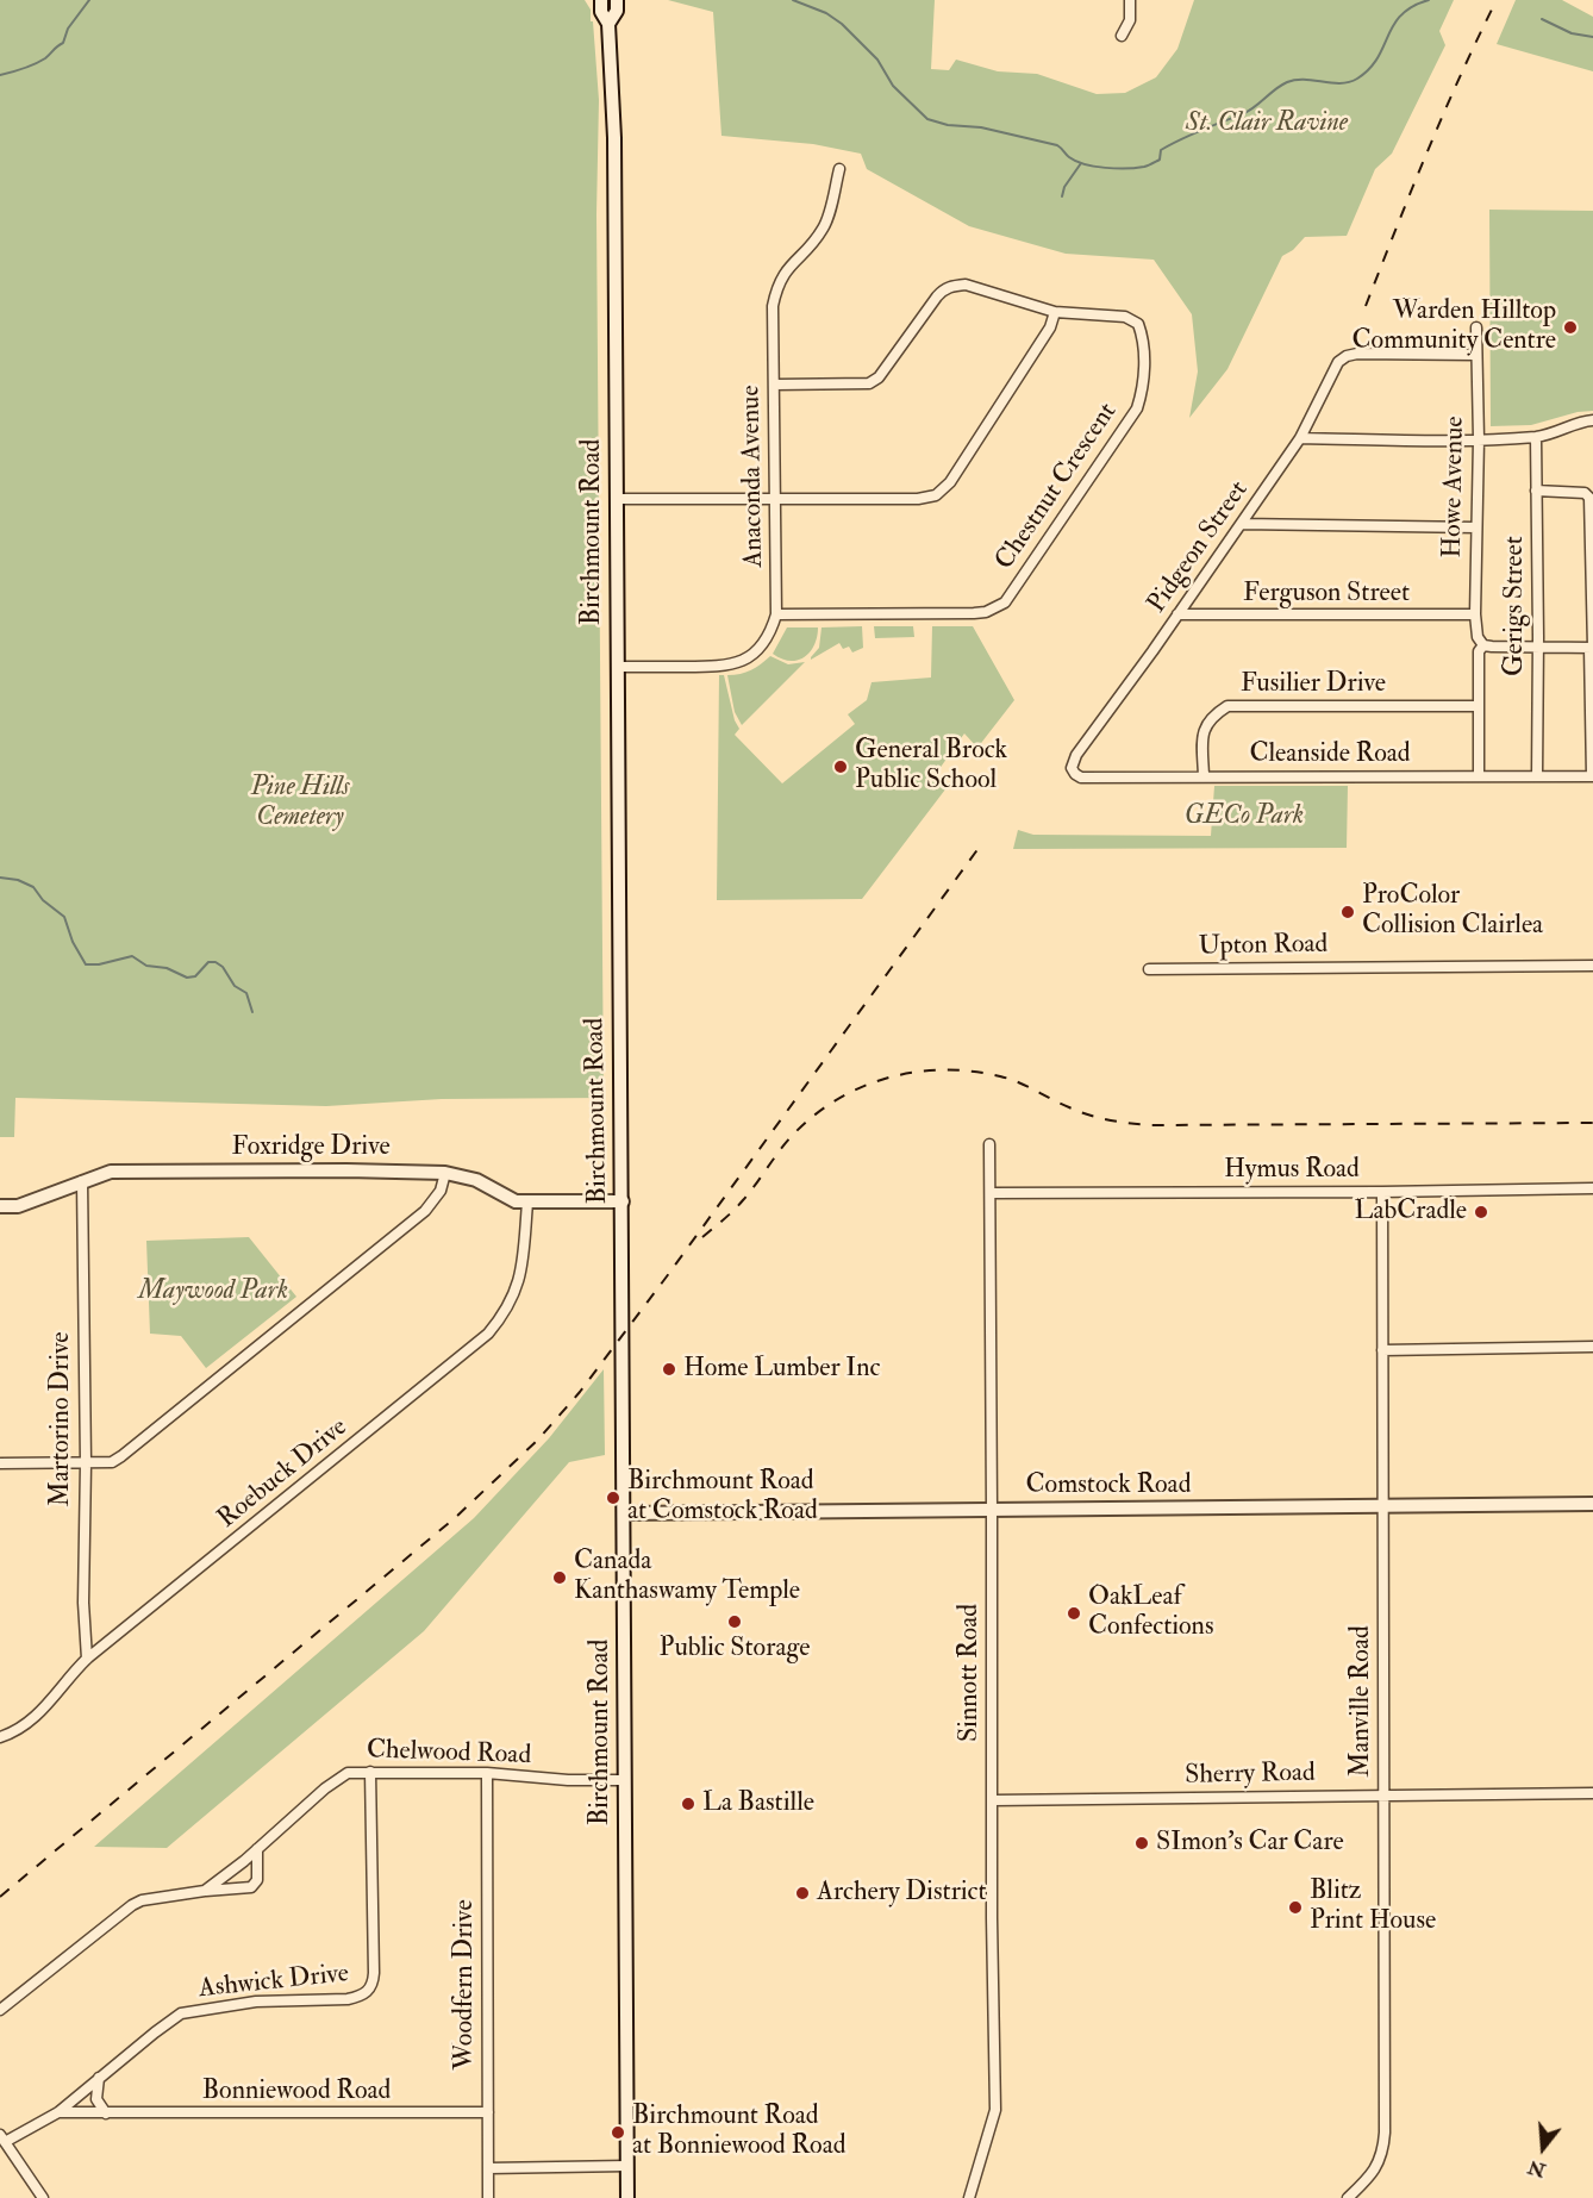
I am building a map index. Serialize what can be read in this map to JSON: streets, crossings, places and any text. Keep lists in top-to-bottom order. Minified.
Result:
{"streets":{"main road":["Birchmount Road","Foxridge Drive","Comstock Road"],"street":["Anaconda Avenue","Chestnut Crescent","Howe Avenue","Pidgeon Street","Ferguson Street","Gerigs Street","Fusilier Drive","Cleanside Road","Upton Road","Hymus Road","Martorino Drive","Roebuck Drive","Sinnott Road","Manville Road","Chelwood Road","Sherry Road","Ashwick Drive","Woodfern Drive","Bonniewood Road"]},"crossings":[["Anaconda Avenue","Chestnut Crescent"],["Anaconda Avenue","Birchmount Road"],["Howe Avenue","Pidgeon Street"],["Howe Avenue","Ferguson Street"],["Howe Avenue","Fusilier Drive"],["Howe Avenue","Cleanside Road"],["Birchmount Road","Foxridge Drive"],["Birchmount Road","Comstock Road"],["Birchmount Road","Chelwood Road"],["Pidgeon Street","Ferguson Street"],["Pidgeon Street","Cleanside Road"],["Gerigs Street","Cleanside Road"],["Fusilier Drive","Cleanside Road"],["Foxridge Drive","Martorino Drive"],["Foxridge Drive","Roebuck Drive"],["Hymus Road","Sinnott Road"],["Hymus Road","Manville Road"],["Martorino Drive","Roebuck Drive"],["Comstock Road","Sinnott Road"],["Comstock Road","Manville Road"],["Sinnott Road","Sherry Road"],["Manville Road","Sherry Road"],["Chelwood Road","Ashwick Drive"],["Chelwood Road","Woodfern Drive"],["Ashwick Drive","Bonniewood Road"],["Woodfern Drive","Bonniewood Road"]],"parks":["St. Clair Ravine","Pine Hills Cemetery","GECo Park","Maywood Park"],"places":["Warden Hilltop Community Centre","General Brock Public School","ProColor Collision Clairlea","LabCradle","Home Lumber Inc","Birchmount Road at Comstock Road","Canada Kanthaswamy Temple","OakLeaf Confections","Public Storage","La Bastille","SImon's Car Care","Archery District","Blitz Print House","Birchmount Road at Bonniewood Road"],"north":"bottom"}
